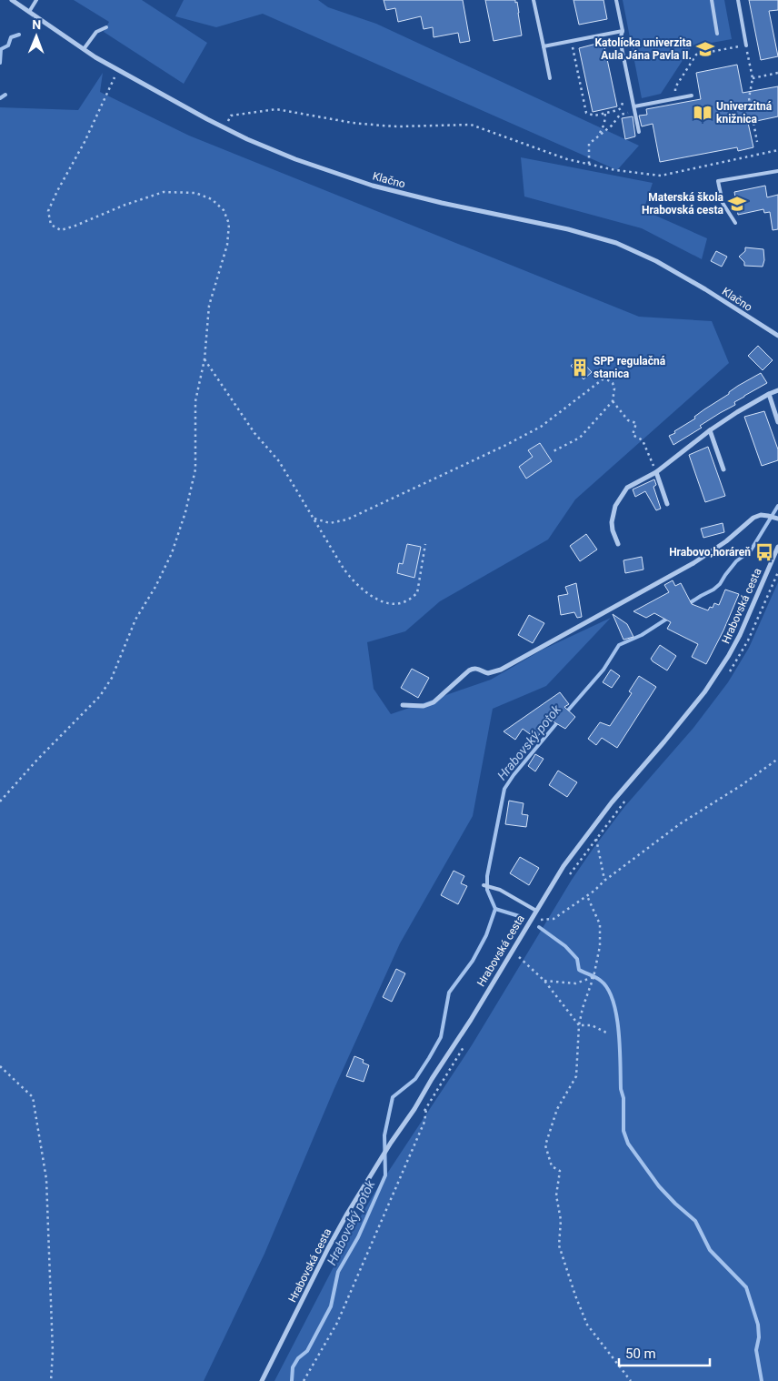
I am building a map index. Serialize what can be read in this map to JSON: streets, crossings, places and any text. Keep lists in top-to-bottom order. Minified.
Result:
{"streets":{"street":["Klačno","Hrabovská cesta"]},"water":["Hrabovský potok"],"places":{"school or university":["Katolícka univerzita Aula Jána Pavla II.","Materská škola Hrabovská cesta"],"library":["Univerzitná knižnica"],"building":["SPP regulačná stanica"],"bus stop":["Hrabovo,horáreň"]},"scale_bar":"50 m","north":"top"}
